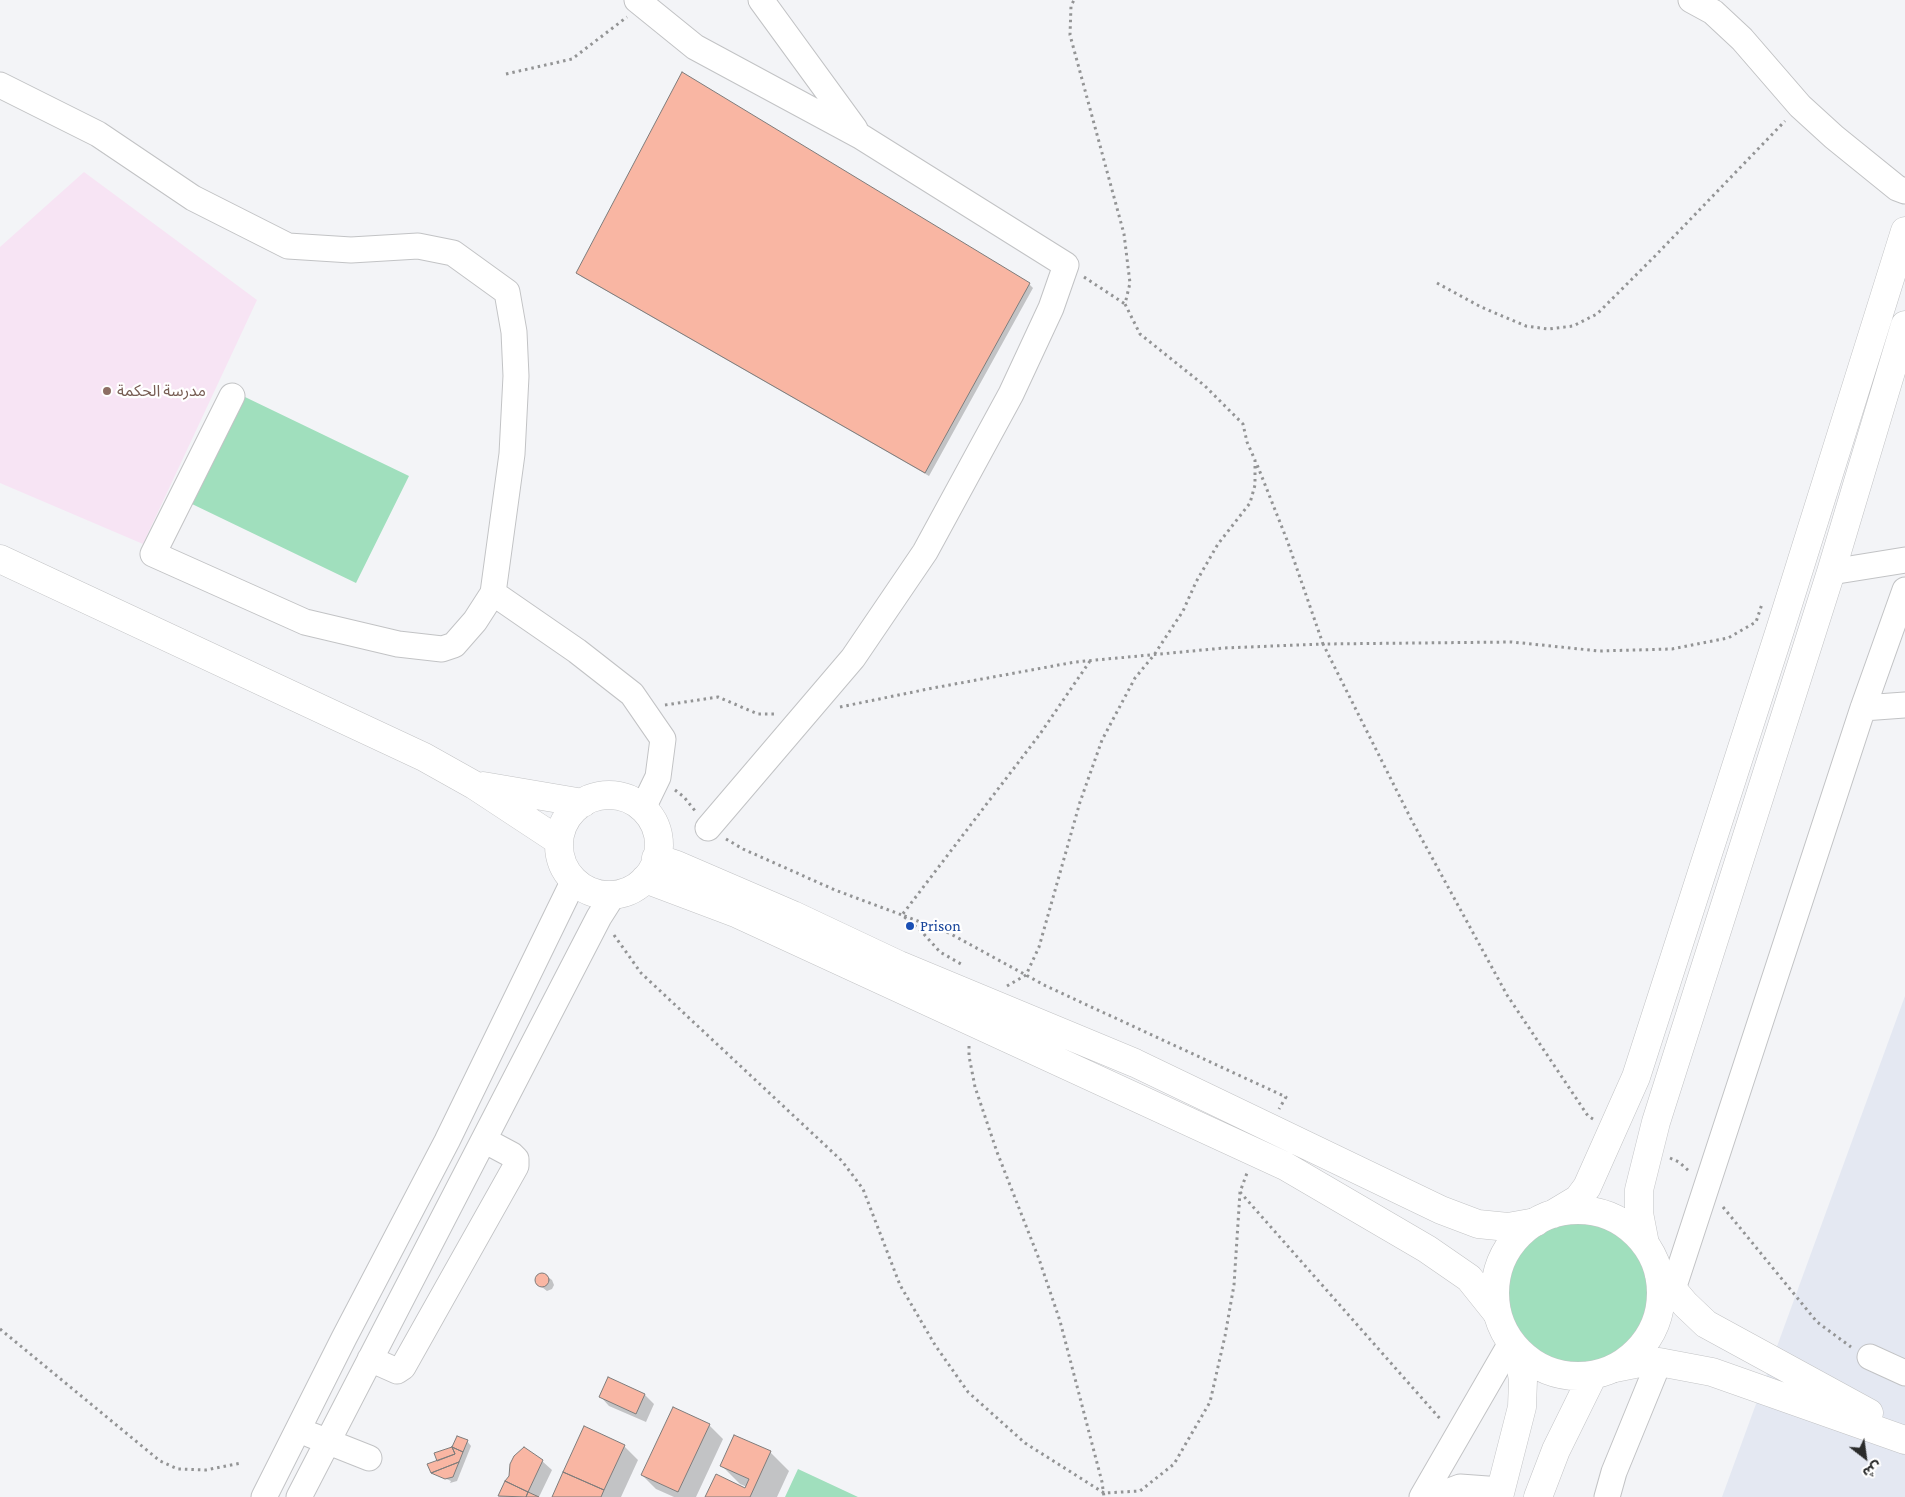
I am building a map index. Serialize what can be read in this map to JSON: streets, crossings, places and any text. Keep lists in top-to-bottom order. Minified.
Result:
{"places":["مدرسة الحكمة","Prison"],"north":"bottom right"}
